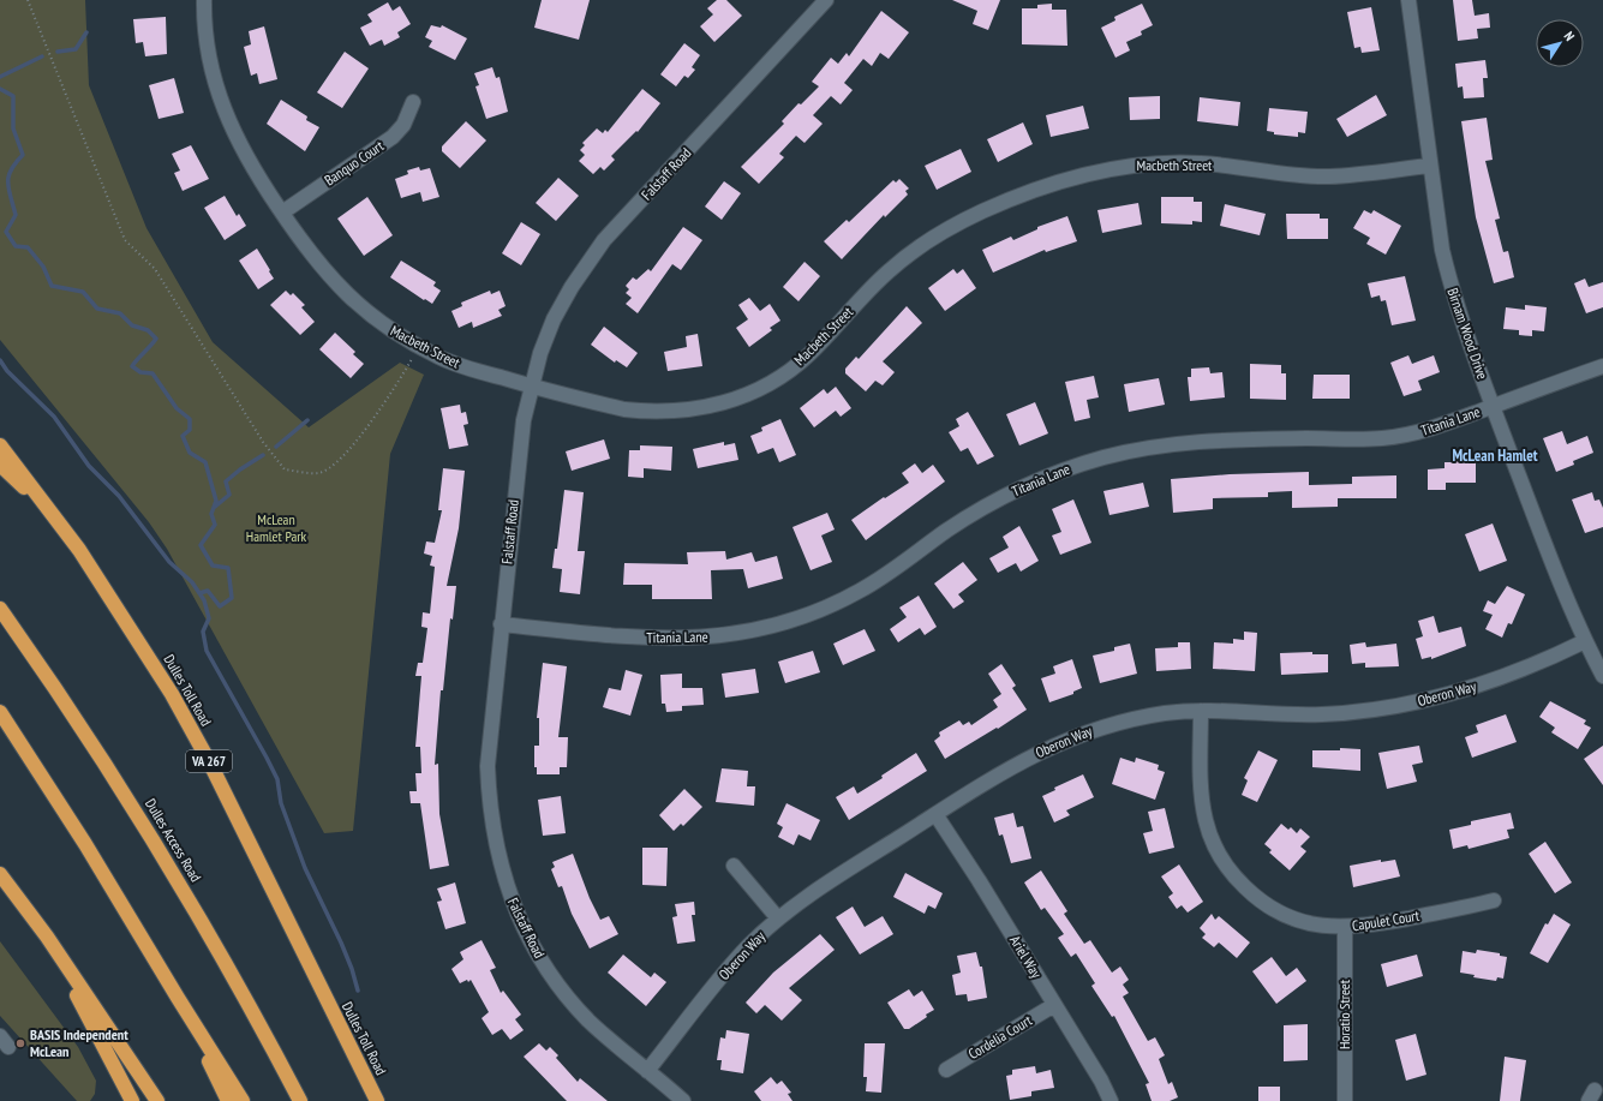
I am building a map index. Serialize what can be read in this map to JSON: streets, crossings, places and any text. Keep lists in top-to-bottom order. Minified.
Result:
{"streets":{"highway":["Dulles Toll Road","VA 267","Dulles Access Road"],"street":["Banquo Court","Macbeth Street","Falstaff Road","Birnam Wood Drive","Titania Lane","Oberon Way","Capulet Court","Ariel Way","Horatio Street","Cordelia Court"]},"crossings":[["Banquo Court","Macbeth Street"],["Macbeth Street","Falstaff Road"],["Macbeth Street","Birnam Wood Drive"],["Falstaff Road","Titania Lane"],["Falstaff Road","Oberon Way"],["Birnam Wood Drive","Titania Lane"],["Birnam Wood Drive","Oberon Way"],["Oberon Way","Capulet Court"],["Oberon Way","Ariel Way"],["Capulet Court","Horatio Street"],["Ariel Way","Cordelia Court"]],"districts":["McLean Hamlet"],"parks":["McLean Hamlet Park"],"places":["BASIS Independent McLean"],"north":"top right"}
